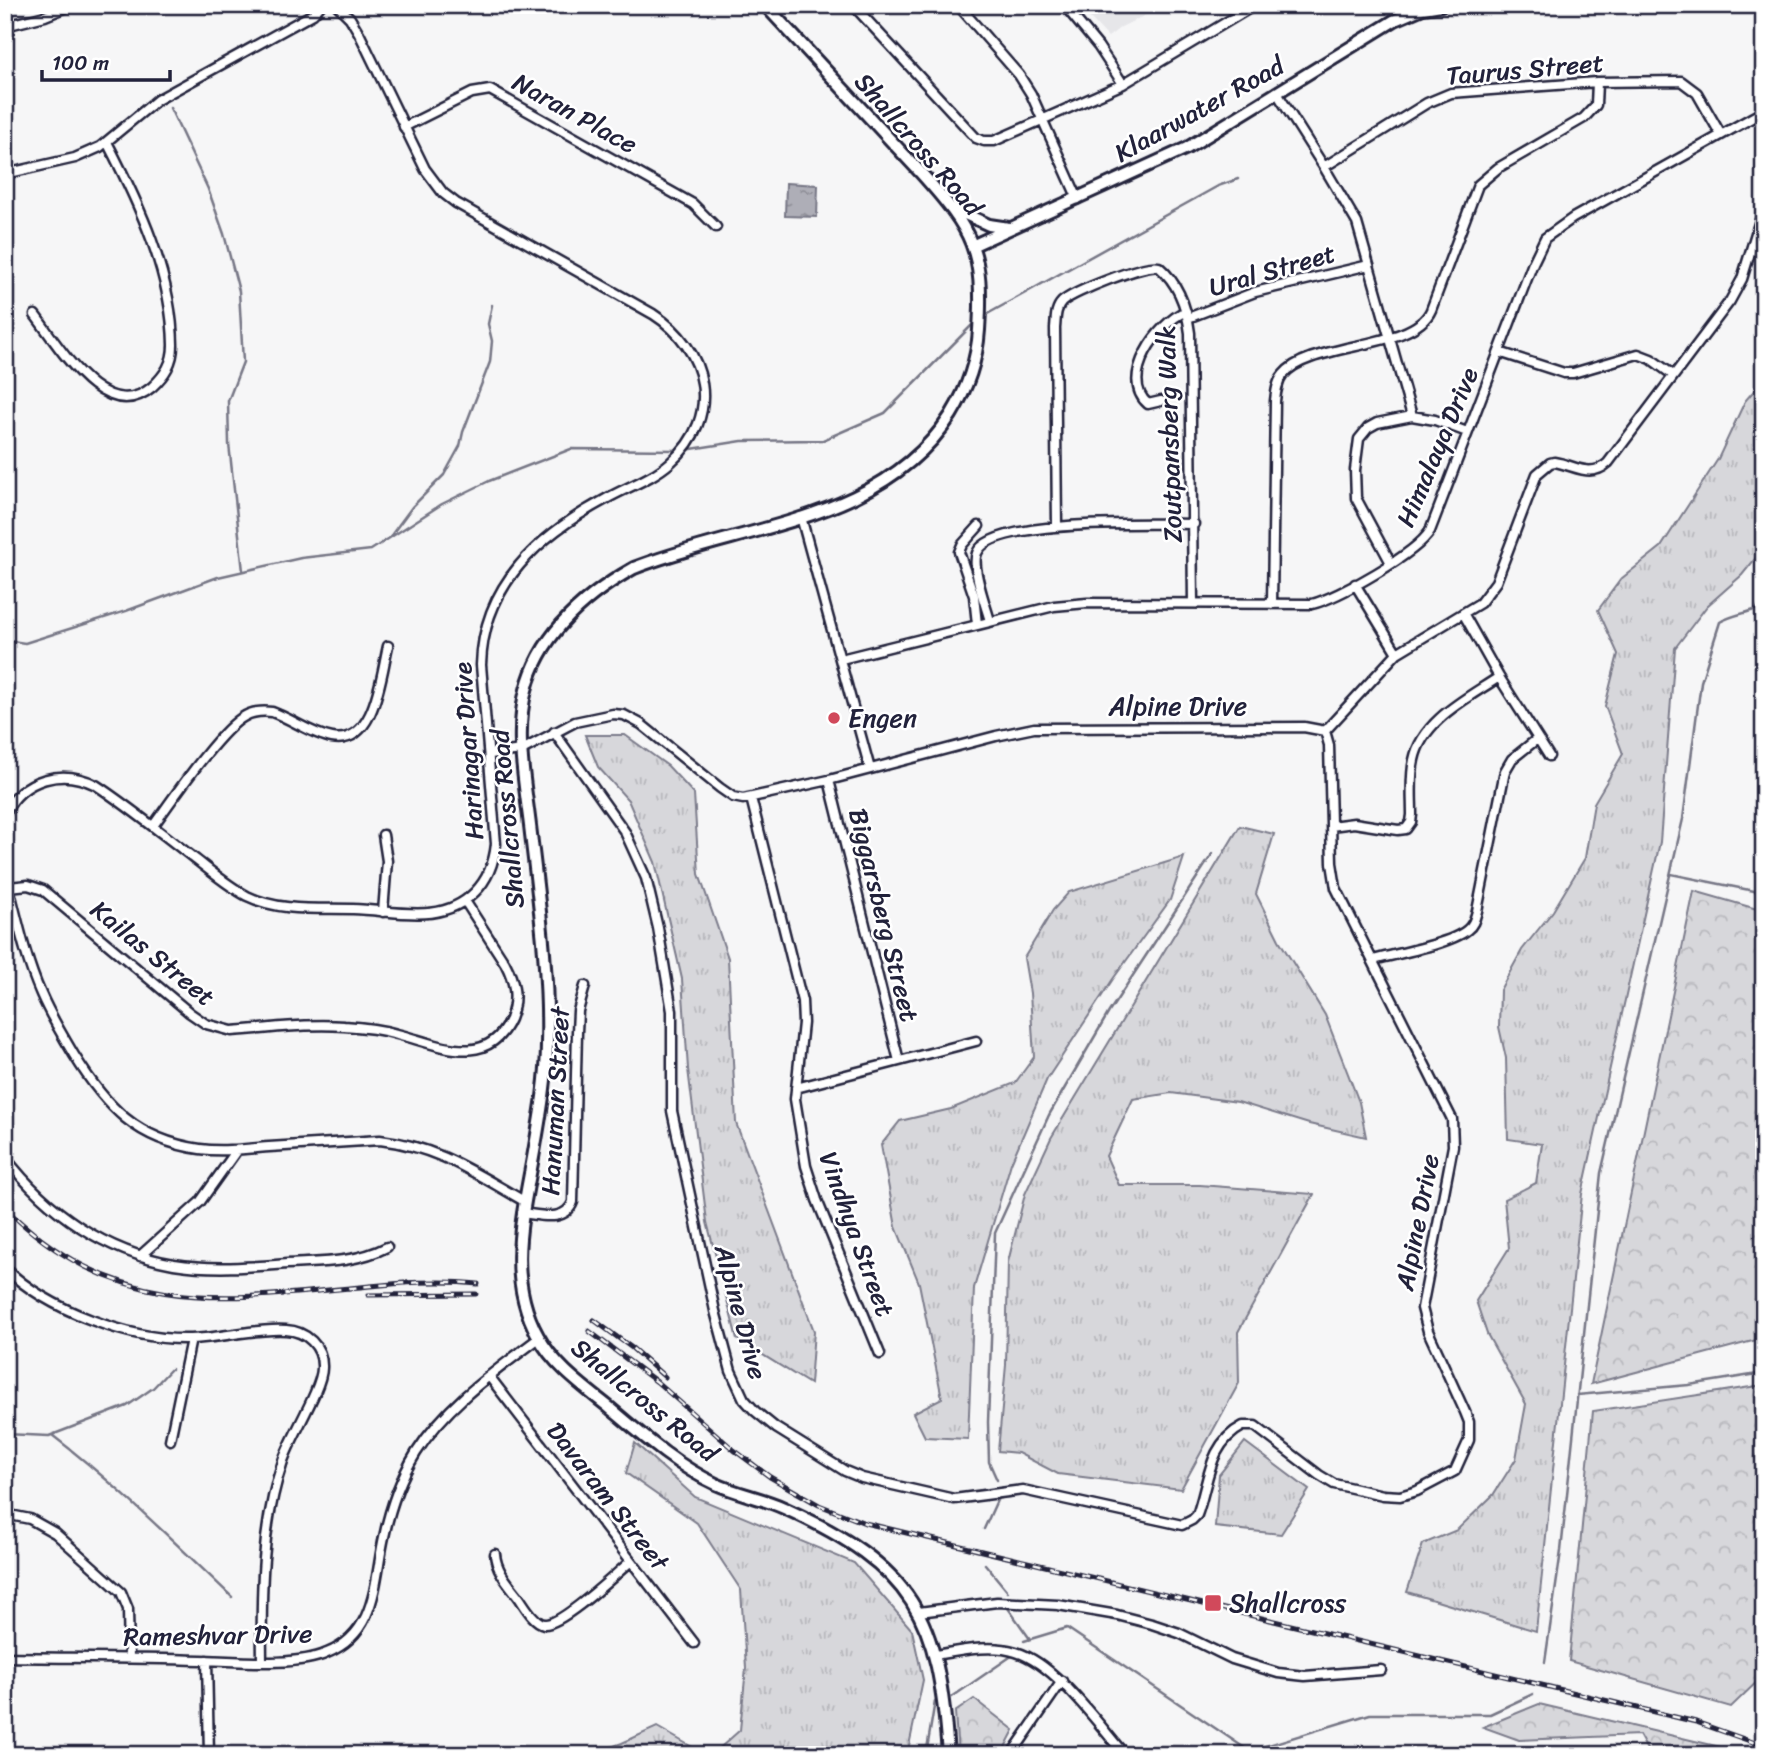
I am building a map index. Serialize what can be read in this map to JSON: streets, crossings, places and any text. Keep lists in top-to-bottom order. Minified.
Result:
{"streets":{"street":["Taurus Street","Klaarwater Road","Naran Place","Shallcross Road","Ural Street","Zoutpansberg Walk","Himalaya Drive","Alpine Drive","Harinagar Drive","Biggarsberg Street","Kailas Street","Hanuman Street","Vindhya Street","Davaram Street","Rameshvar Drive"]},"crossings":[["Taurus Street","Himalaya Drive"],["Klaarwater Road","Shallcross Road"],["Naran Place","Harinagar Drive"],["Shallcross Road","Hanuman Street"],["Shallcross Road","Rameshvar Drive"],["Ural Street","Zoutpansberg Walk"],["Zoutpansberg Walk","Himalaya Drive"],["Alpine Drive","Biggarsberg Street"],["Alpine Drive","Vindhya Street"],["Harinagar Drive","Kailas Street"],["Davaram Street","Rameshvar Drive"]],"places":{"other":["Engen"],"transit":["Shallcross"]},"scale_bar":"100 m"}
